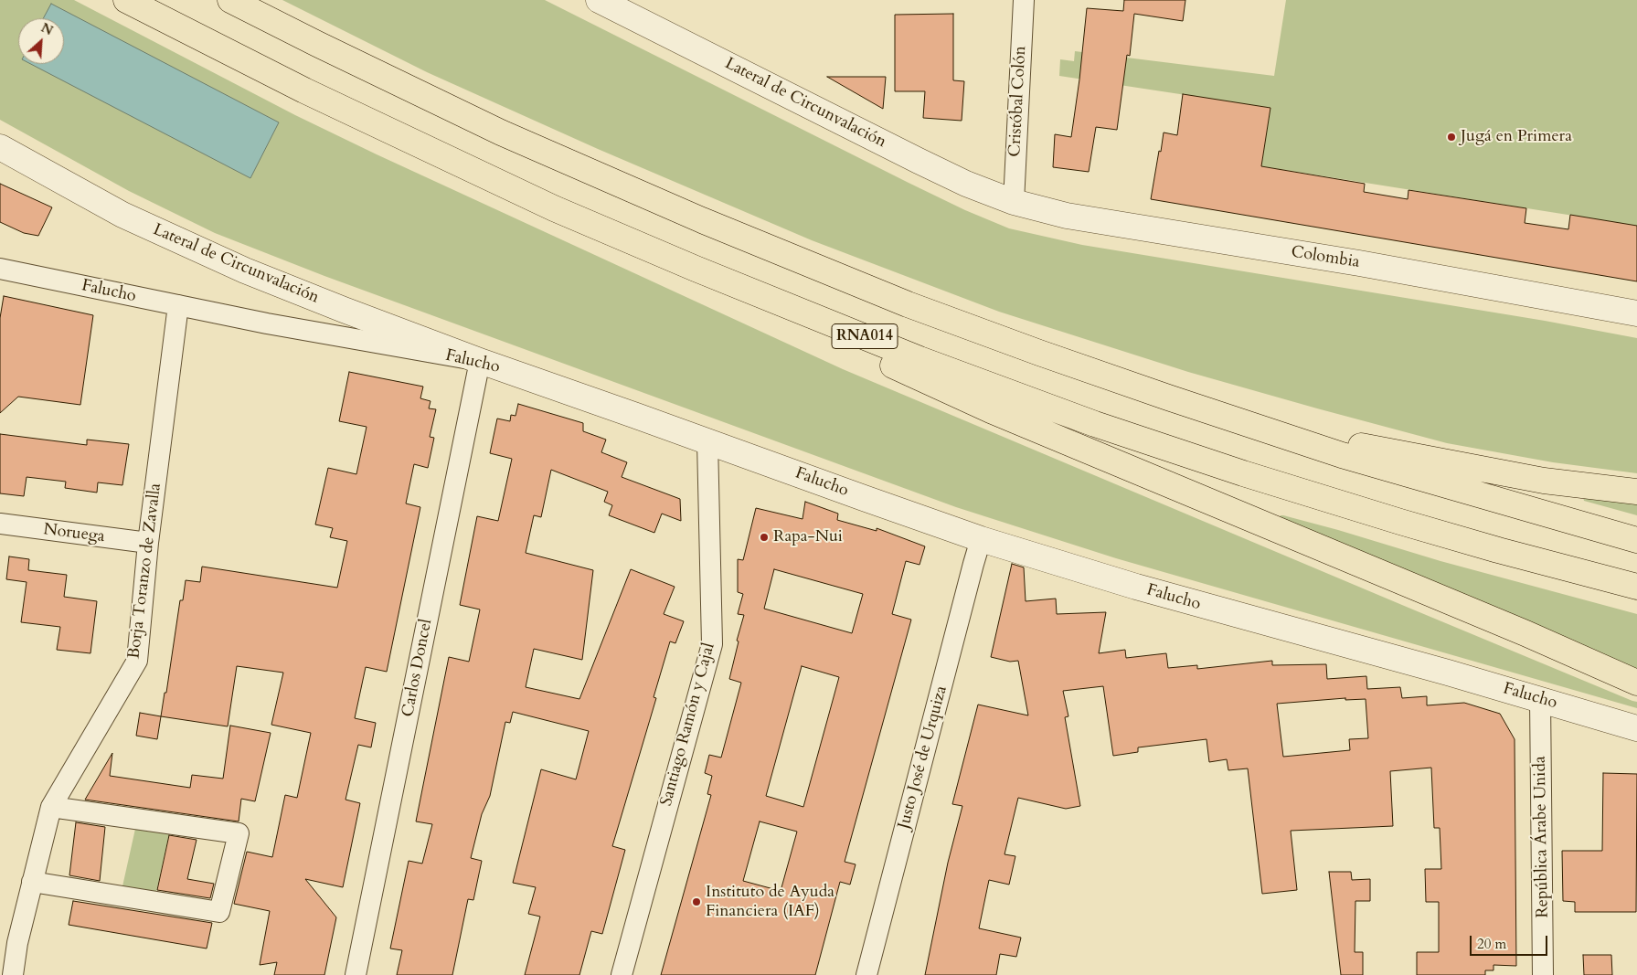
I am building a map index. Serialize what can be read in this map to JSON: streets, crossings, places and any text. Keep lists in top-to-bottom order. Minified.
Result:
{"streets":{"highway":["RNA014"],"street":["Cristóbal Colón","Lateral de Circunvalación","Colombia","Falucho","Noruega","Borja Toranzo de Zavalla","Carlos Doncel","Santiago Ramón y Cajal","Justo José de Urquiza","República Árabe Unida"]},"crossings":[["Cristóbal Colón","Lateral de Circunvalación"],["Cristóbal Colón","Colombia"],["Lateral de Circunvalación","Colombia"],["Lateral de Circunvalación","Falucho"],["Lateral de Circunvalación","Carlos Doncel"],["Falucho","Borja Toranzo de Zavalla"],["Falucho","Carlos Doncel"],["Falucho","Santiago Ramón y Cajal"],["Falucho","Justo José de Urquiza"],["Falucho","República Árabe Unida"],["Noruega","Borja Toranzo de Zavalla"]],"places":["Jugá en Primera","Rapa-Nui","Instituto de Ayuda Financiera (IAF)"],"scale_bar":"20 m","north":"top right"}
